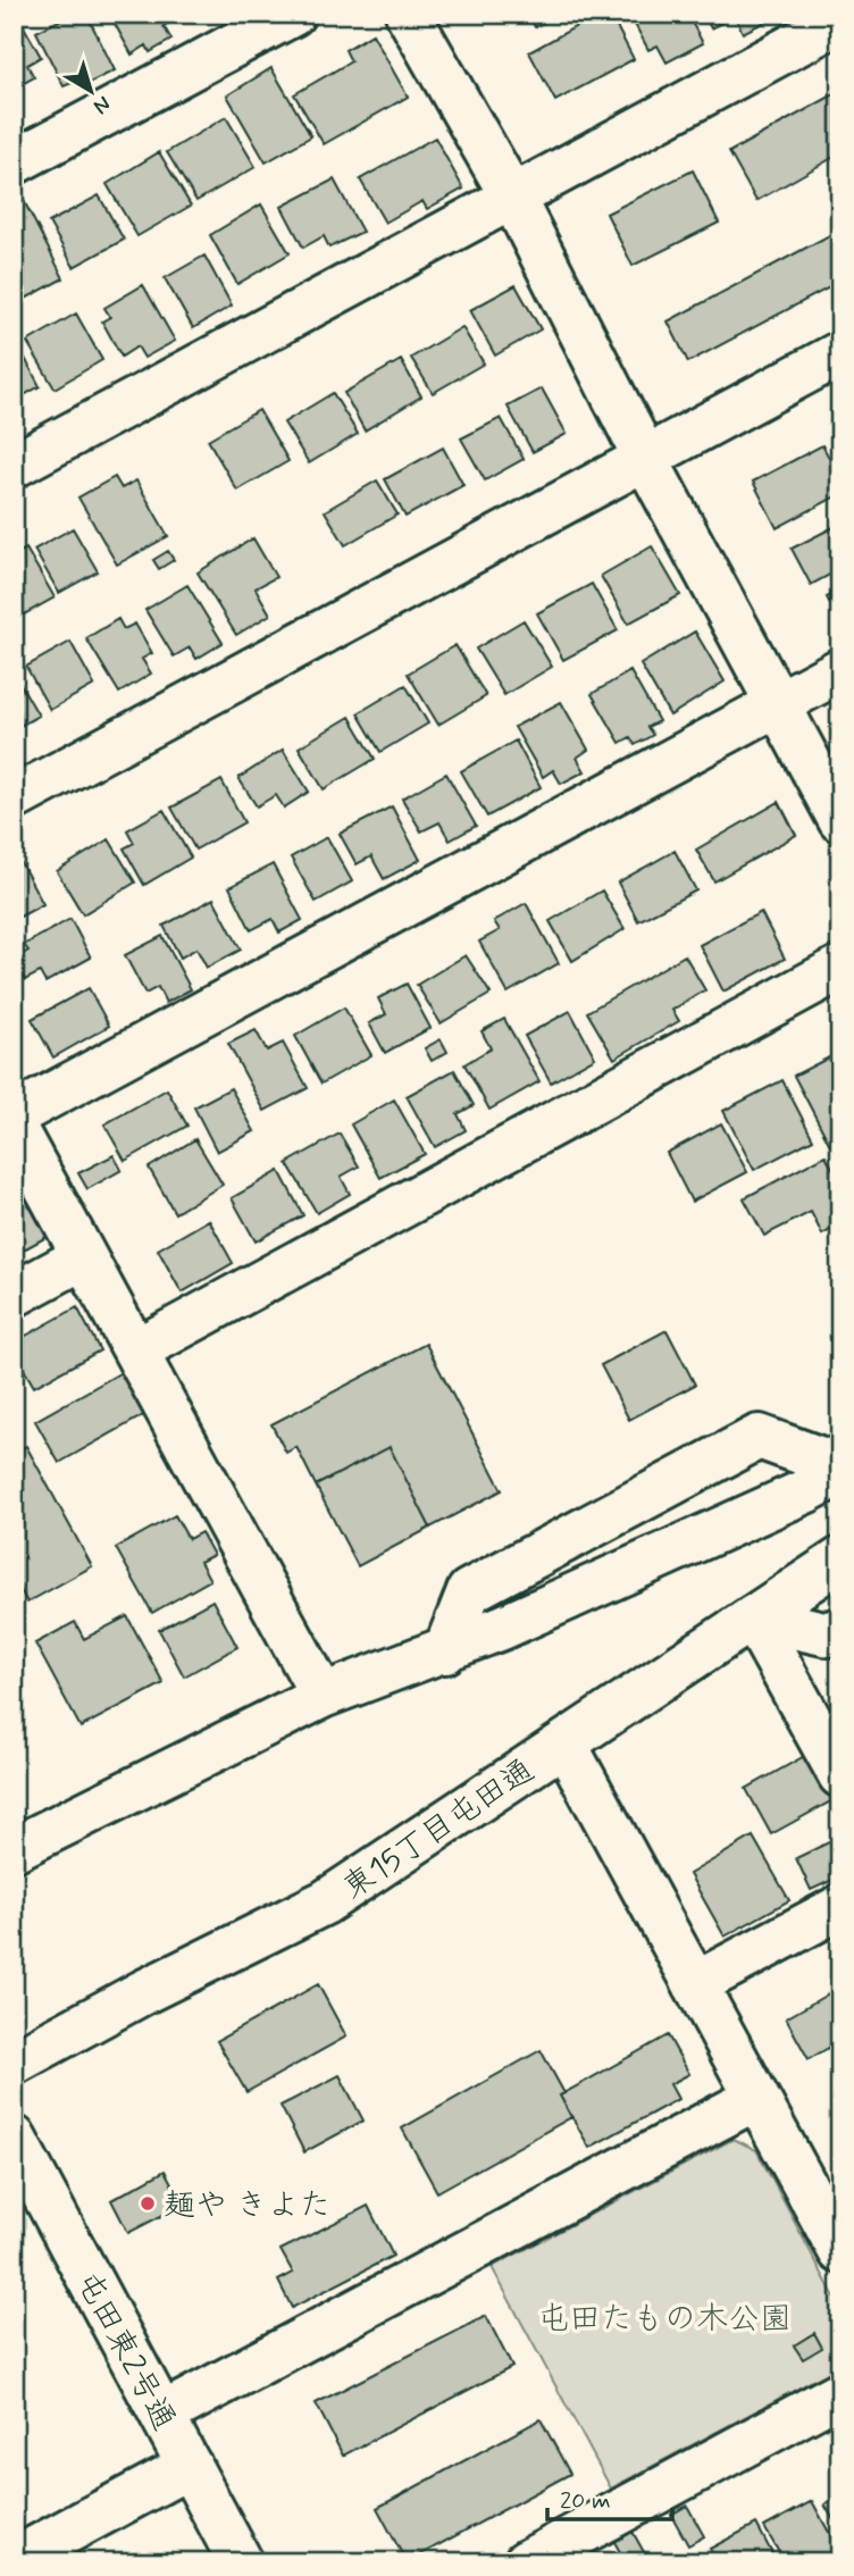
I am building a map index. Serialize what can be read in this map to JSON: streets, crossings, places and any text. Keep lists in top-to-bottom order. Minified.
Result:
{"streets":{"street":["東15丁目屯田通","屯田東2号通"]},"parks":["屯田たもの木公園"],"places":["麺や きよた"],"scale_bar":"20 m","north":"bottom right"}
